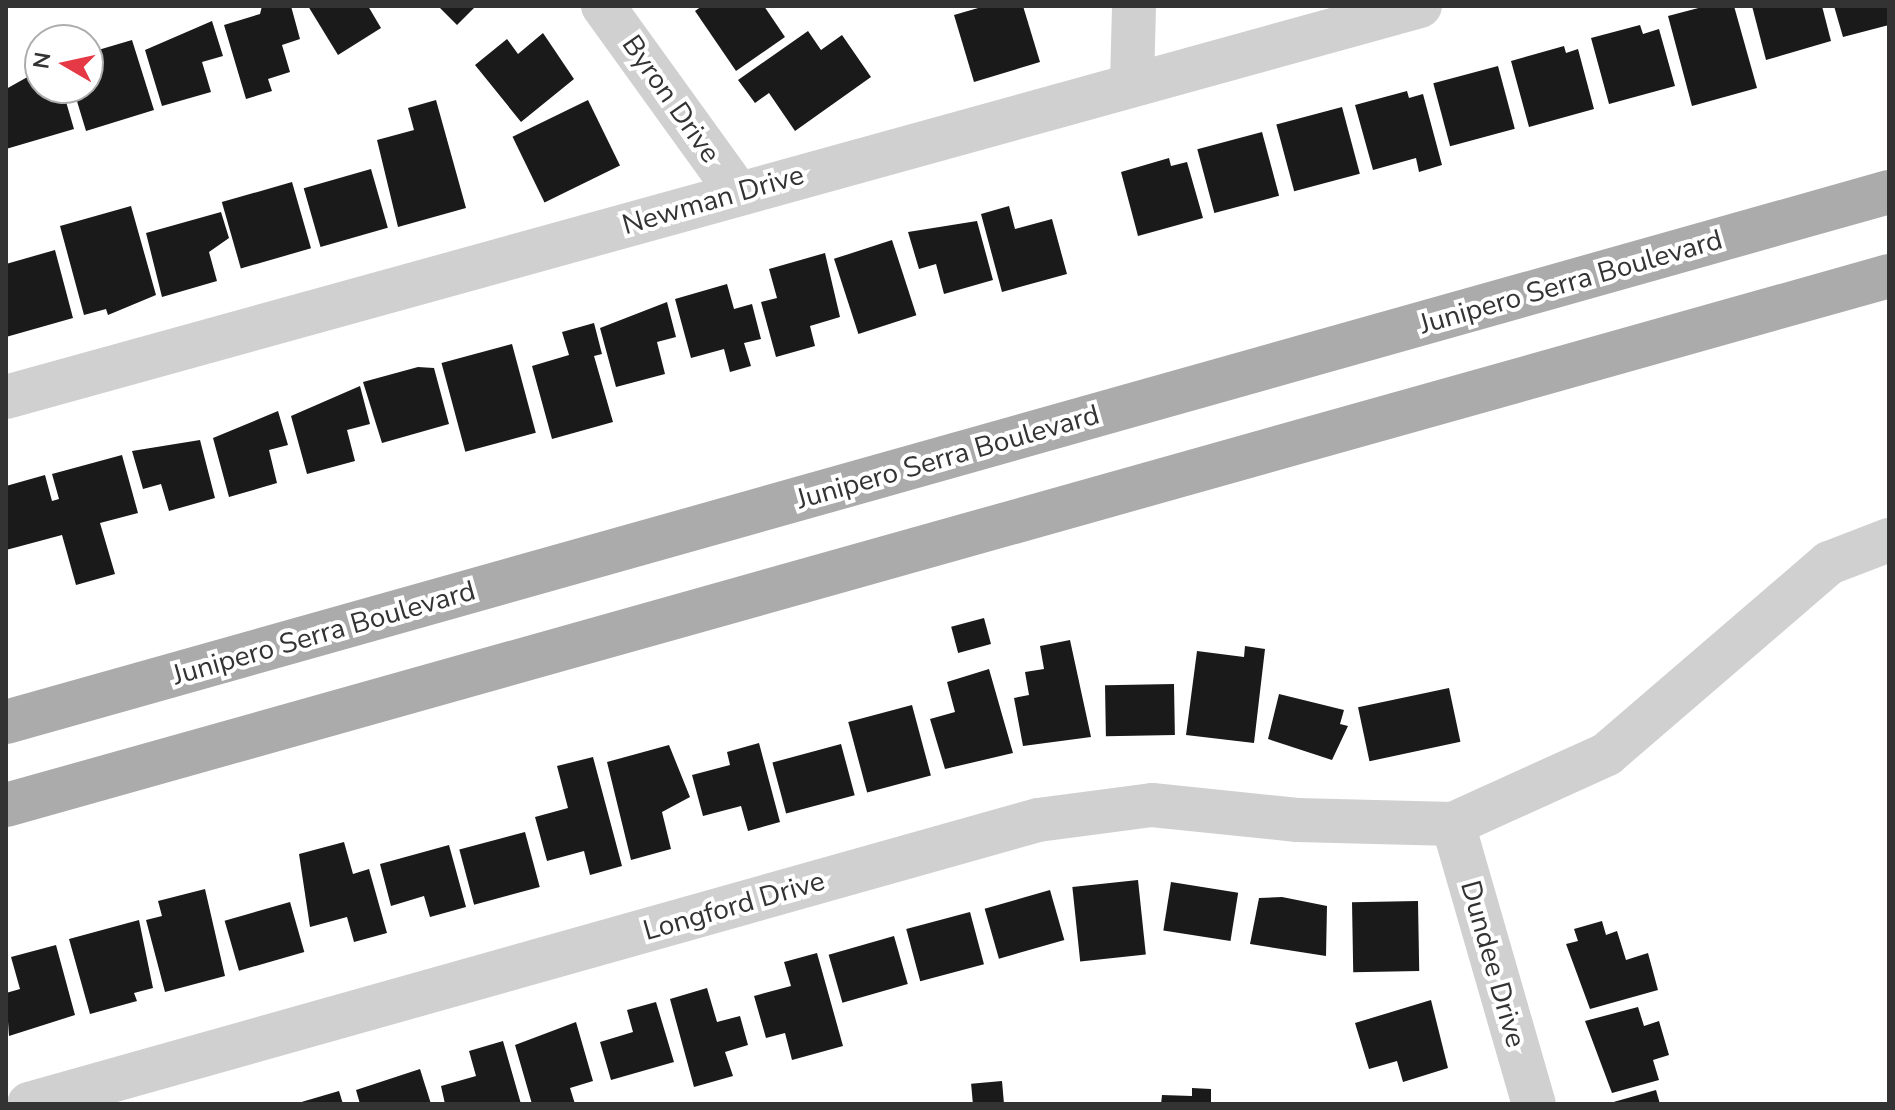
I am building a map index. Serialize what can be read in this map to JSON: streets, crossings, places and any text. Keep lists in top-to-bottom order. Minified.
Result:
{"streets":{"main road":["Junipero Serra Boulevard"],"street":["Byron Drive","Newman Drive","Longford Drive","Dundee Drive"]},"crossings":[["Byron Drive","Newman Drive"],["Longford Drive","Dundee Drive"]],"north":"left"}
